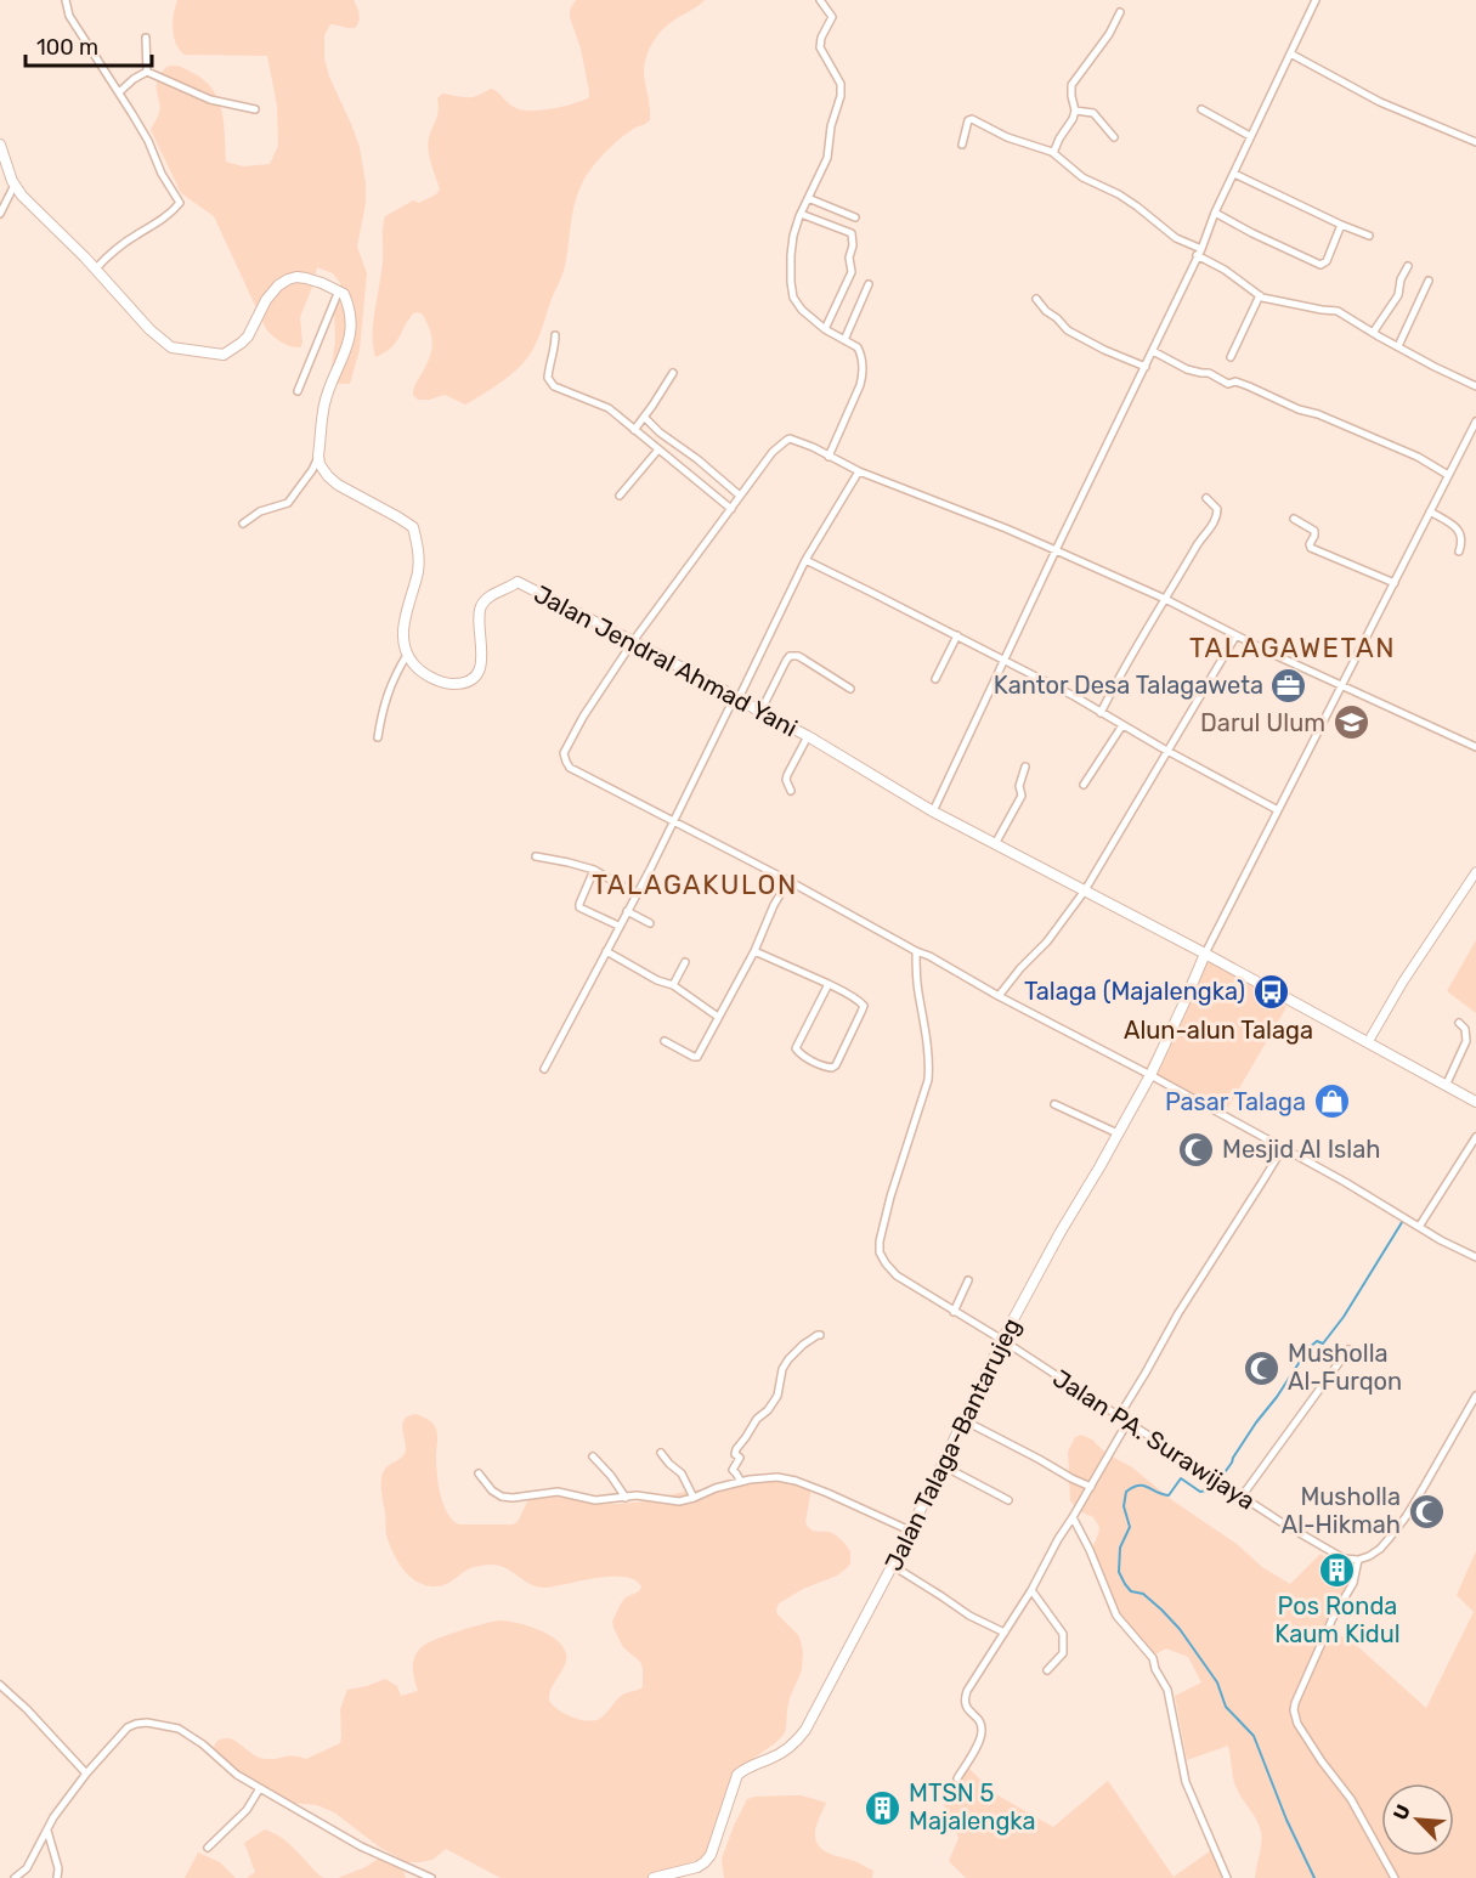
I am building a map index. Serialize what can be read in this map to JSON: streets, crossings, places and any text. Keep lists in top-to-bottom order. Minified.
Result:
{"streets":{"main road":["Jalan Jendral Ahmad Yani","Jalan Talaga-Bantarujeg"],"street":["Jalan PA. Surawijaya"]},"crossings":[["Jalan Jendral Ahmad Yani","Jalan Talaga-Bantarujeg"],["Jalan PA. Surawijaya","Jalan Talaga-Bantarujeg"]],"districts":["TALAGAWETAN","TALAGAKULON"],"parks":["Alun-alun Talaga"],"places":{"office":["Kantor Desa Talagaweta"],"school or university":["Darul Ulum"],"bus stop":["Talaga (Majalengka)"],"shop":["Pasar Talaga"],"mosque":["Mesjid Al Islah","Musholla Al-Furqon","Musholla Al-Hikmah"],"building":["Pos Ronda Kaum Kidul","MTSN 5 Majalengka"]},"scale_bar":"100 m","north":"top left"}
